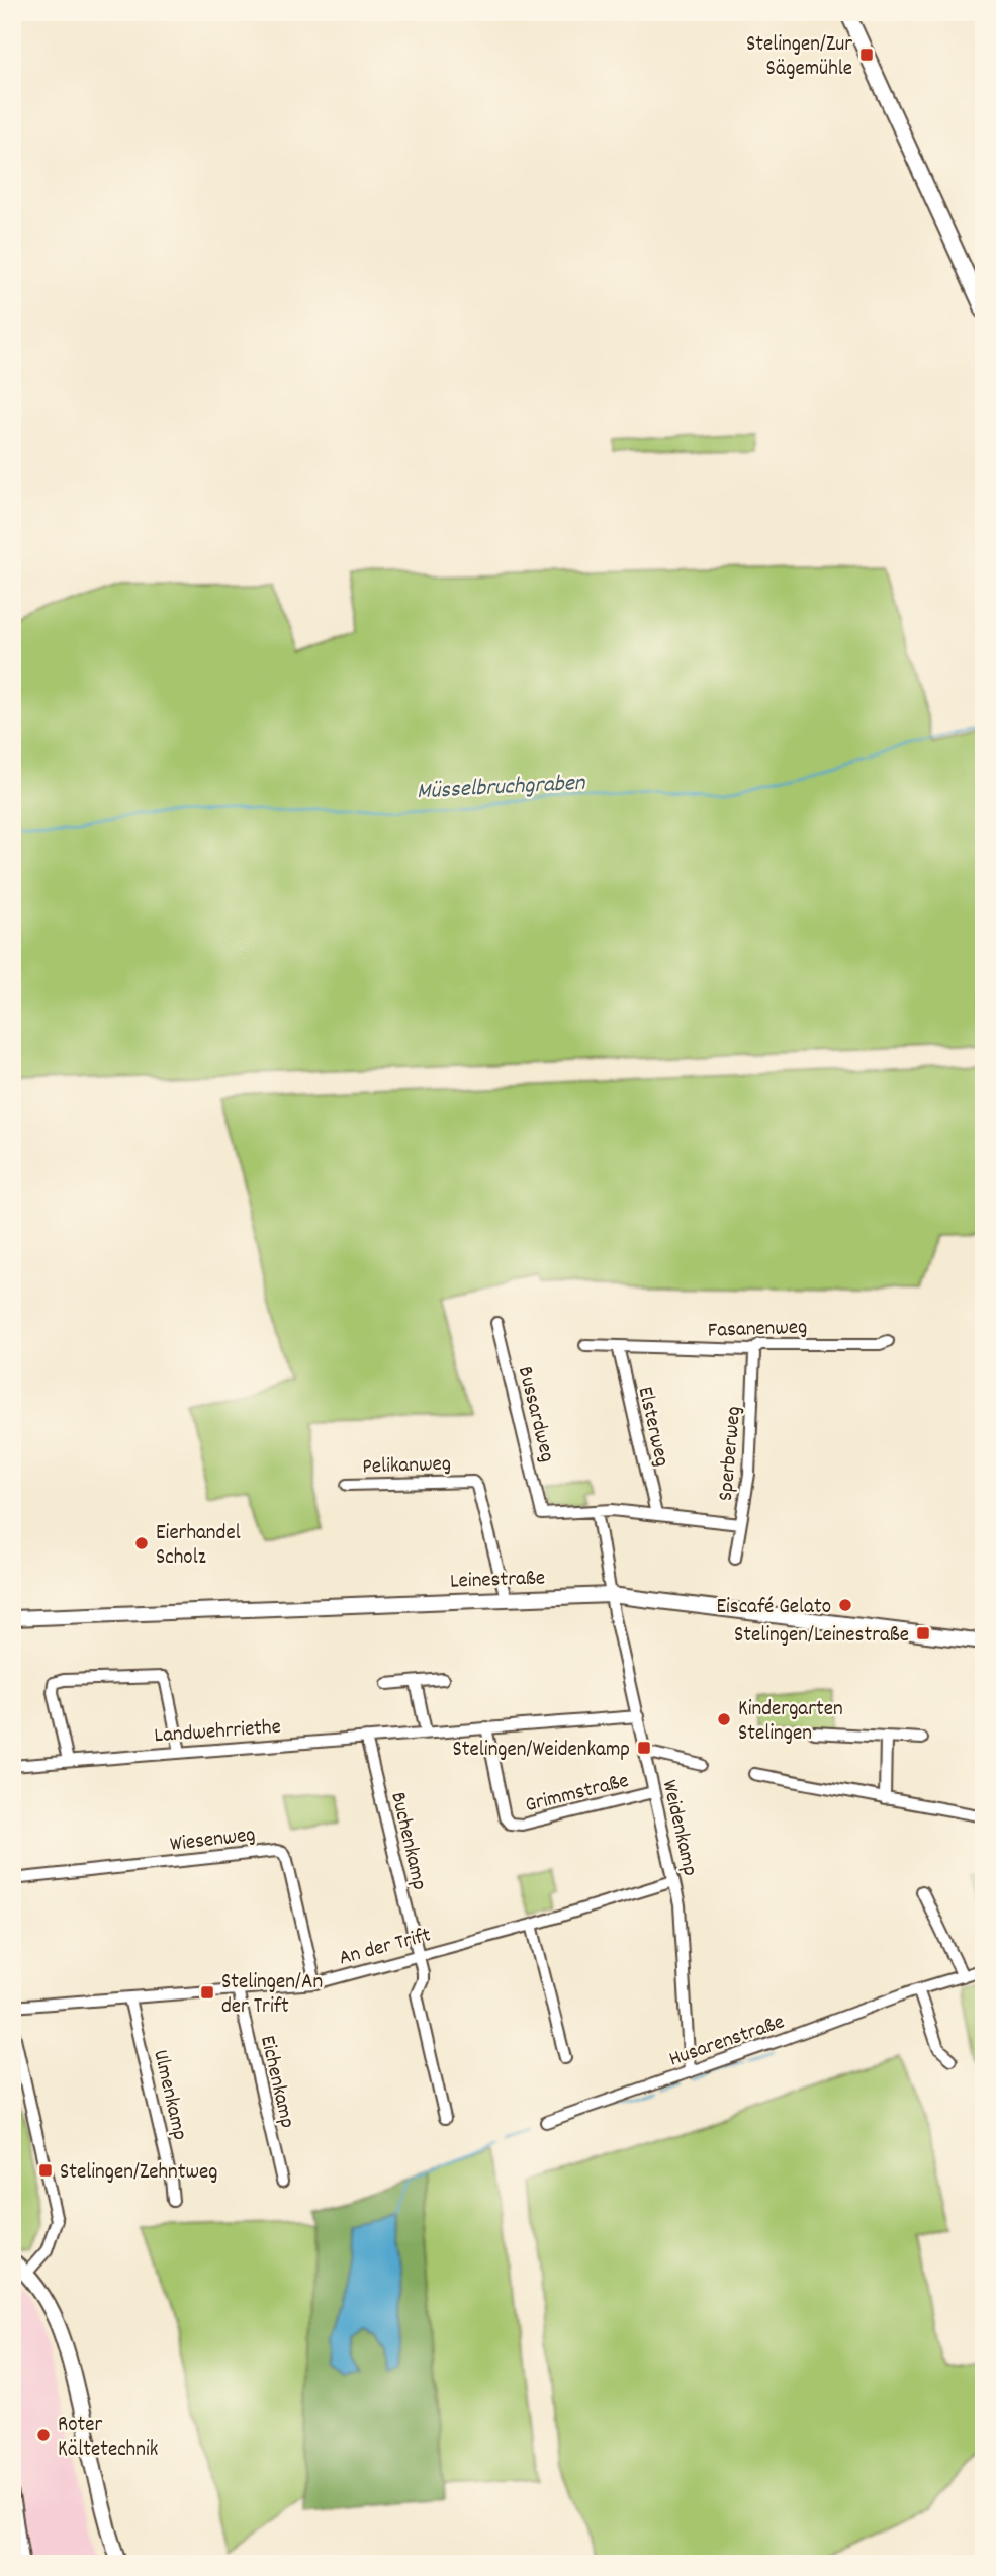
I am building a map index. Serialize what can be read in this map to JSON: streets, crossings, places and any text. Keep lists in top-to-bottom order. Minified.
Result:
{"streets":{"street":["Fasanenweg","Bussardweg","Elsterweg","Sperberweg","Pelikanweg","Leinestraße","Landwehrriethe","Grimmstraße","Weidenkamp","Wiesenweg","Buchenkamp","An der Trift","Husarenstraße","Eichenkamp","Ulmenkamp"]},"crossings":[["Fasanenweg","Elsterweg"],["Fasanenweg","Sperberweg"],["Bussardweg","Weidenkamp"],["Pelikanweg","Leinestraße"],["Leinestraße","Weidenkamp"],["Landwehrriethe","Grimmstraße"],["Landwehrriethe","Weidenkamp"],["Landwehrriethe","Buchenkamp"],["Grimmstraße","Weidenkamp"],["Weidenkamp","An der Trift"],["Weidenkamp","Husarenstraße"],["Wiesenweg","An der Trift"],["Buchenkamp","An der Trift"],["An der Trift","Eichenkamp"],["An der Trift","Ulmenkamp"]],"water":["Müsselbruchgraben"],"places":{"transit":["Stelingen/Zur Sägemühle","Stelingen/Leinestraße","Stelingen/Weidenkamp","Stelingen/An der Trift","Stelingen/Zehntweg"],"other":["Eierhandel Scholz","Eiscafé Gelato","Kindergarten Stelingen","Roter Kältetechnik"]}}
